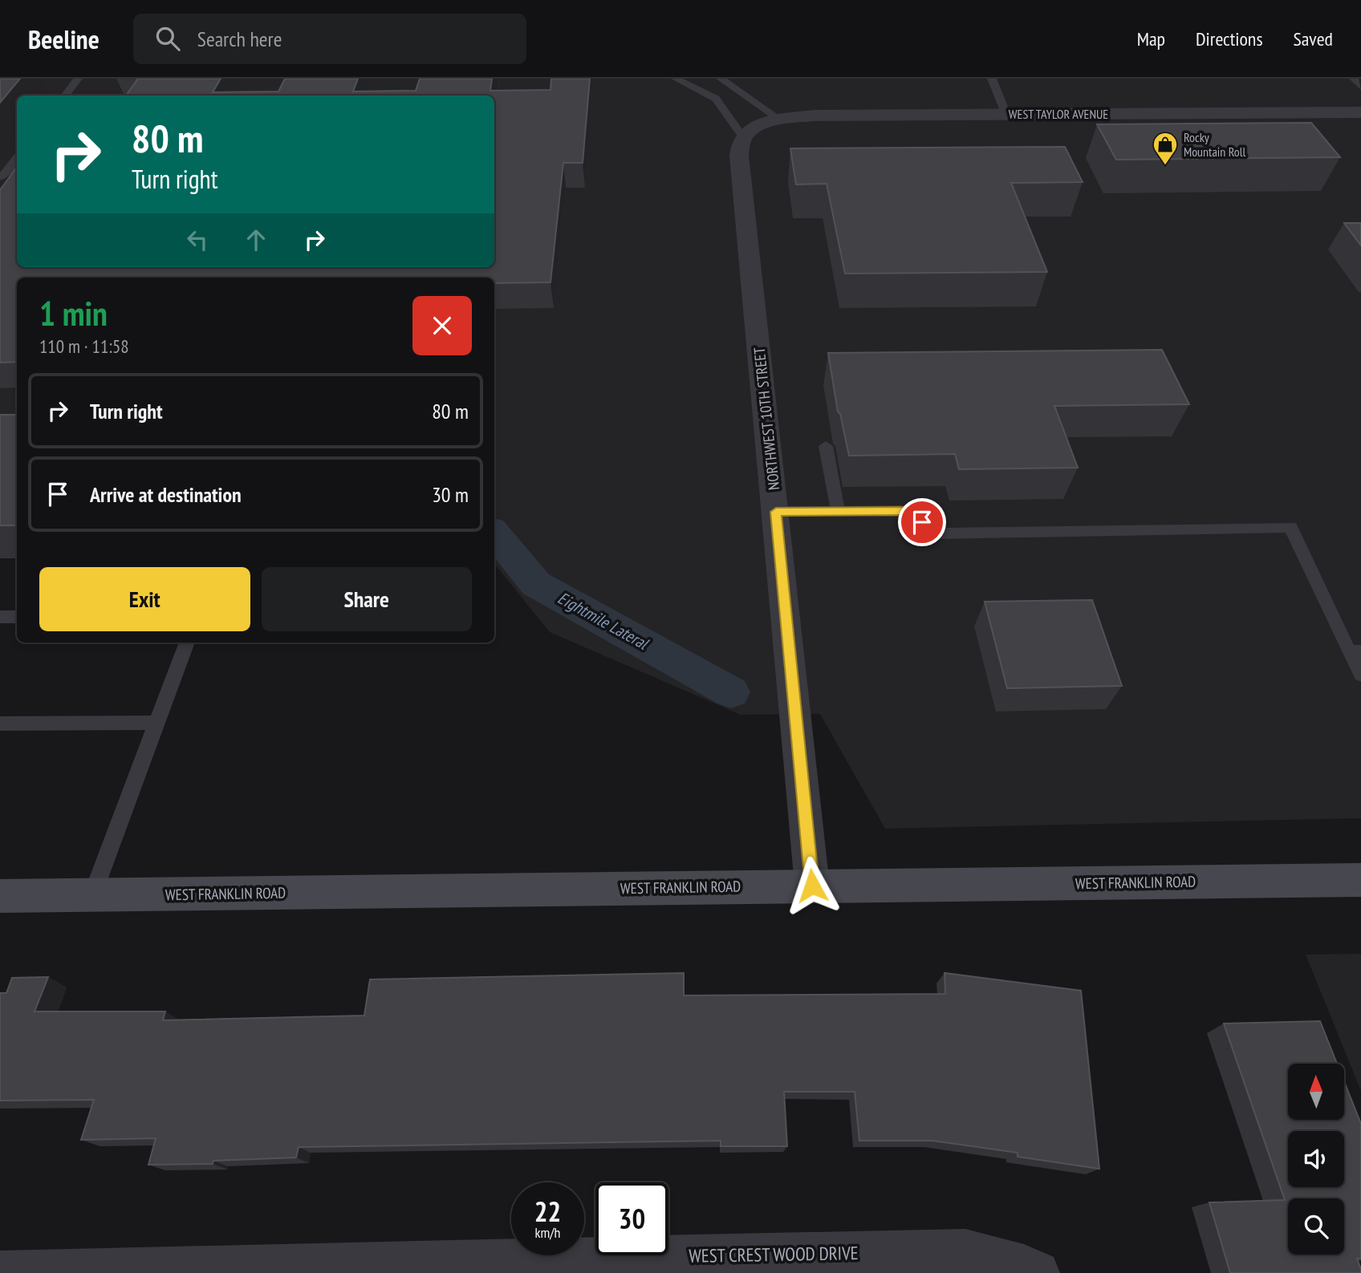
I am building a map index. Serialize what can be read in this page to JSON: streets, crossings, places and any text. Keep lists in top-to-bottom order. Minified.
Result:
{"streets":{"main road":["WEST FRANKLIN ROAD"],"street":["WEST TAYLOR AVENUE","NORTHWEST 10TH STREET","WEST CREST WOOD DRIVE"]},"crossings":[["WEST TAYLOR AVENUE","NORTHWEST 10TH STREET"],["NORTHWEST 10TH STREET","WEST FRANKLIN ROAD"]],"water":["Eightmile Lateral"],"places":{"shop":["Rocky Mountain Roll"]},"north":"top","page":{"header":"Beeline","search":"Search here","nav":["Map","Directions","Saved"],"turn":["80 m","Turn right"],"heading":["1 min","110 m · 11:58"],"list":[{"name":"Turn right","value":"80 m"},{"name":"Arrive at destination","value":"30 m"}],"buttons":["Exit","Share"],"speed":"22 km/h","limit":"30"}}
